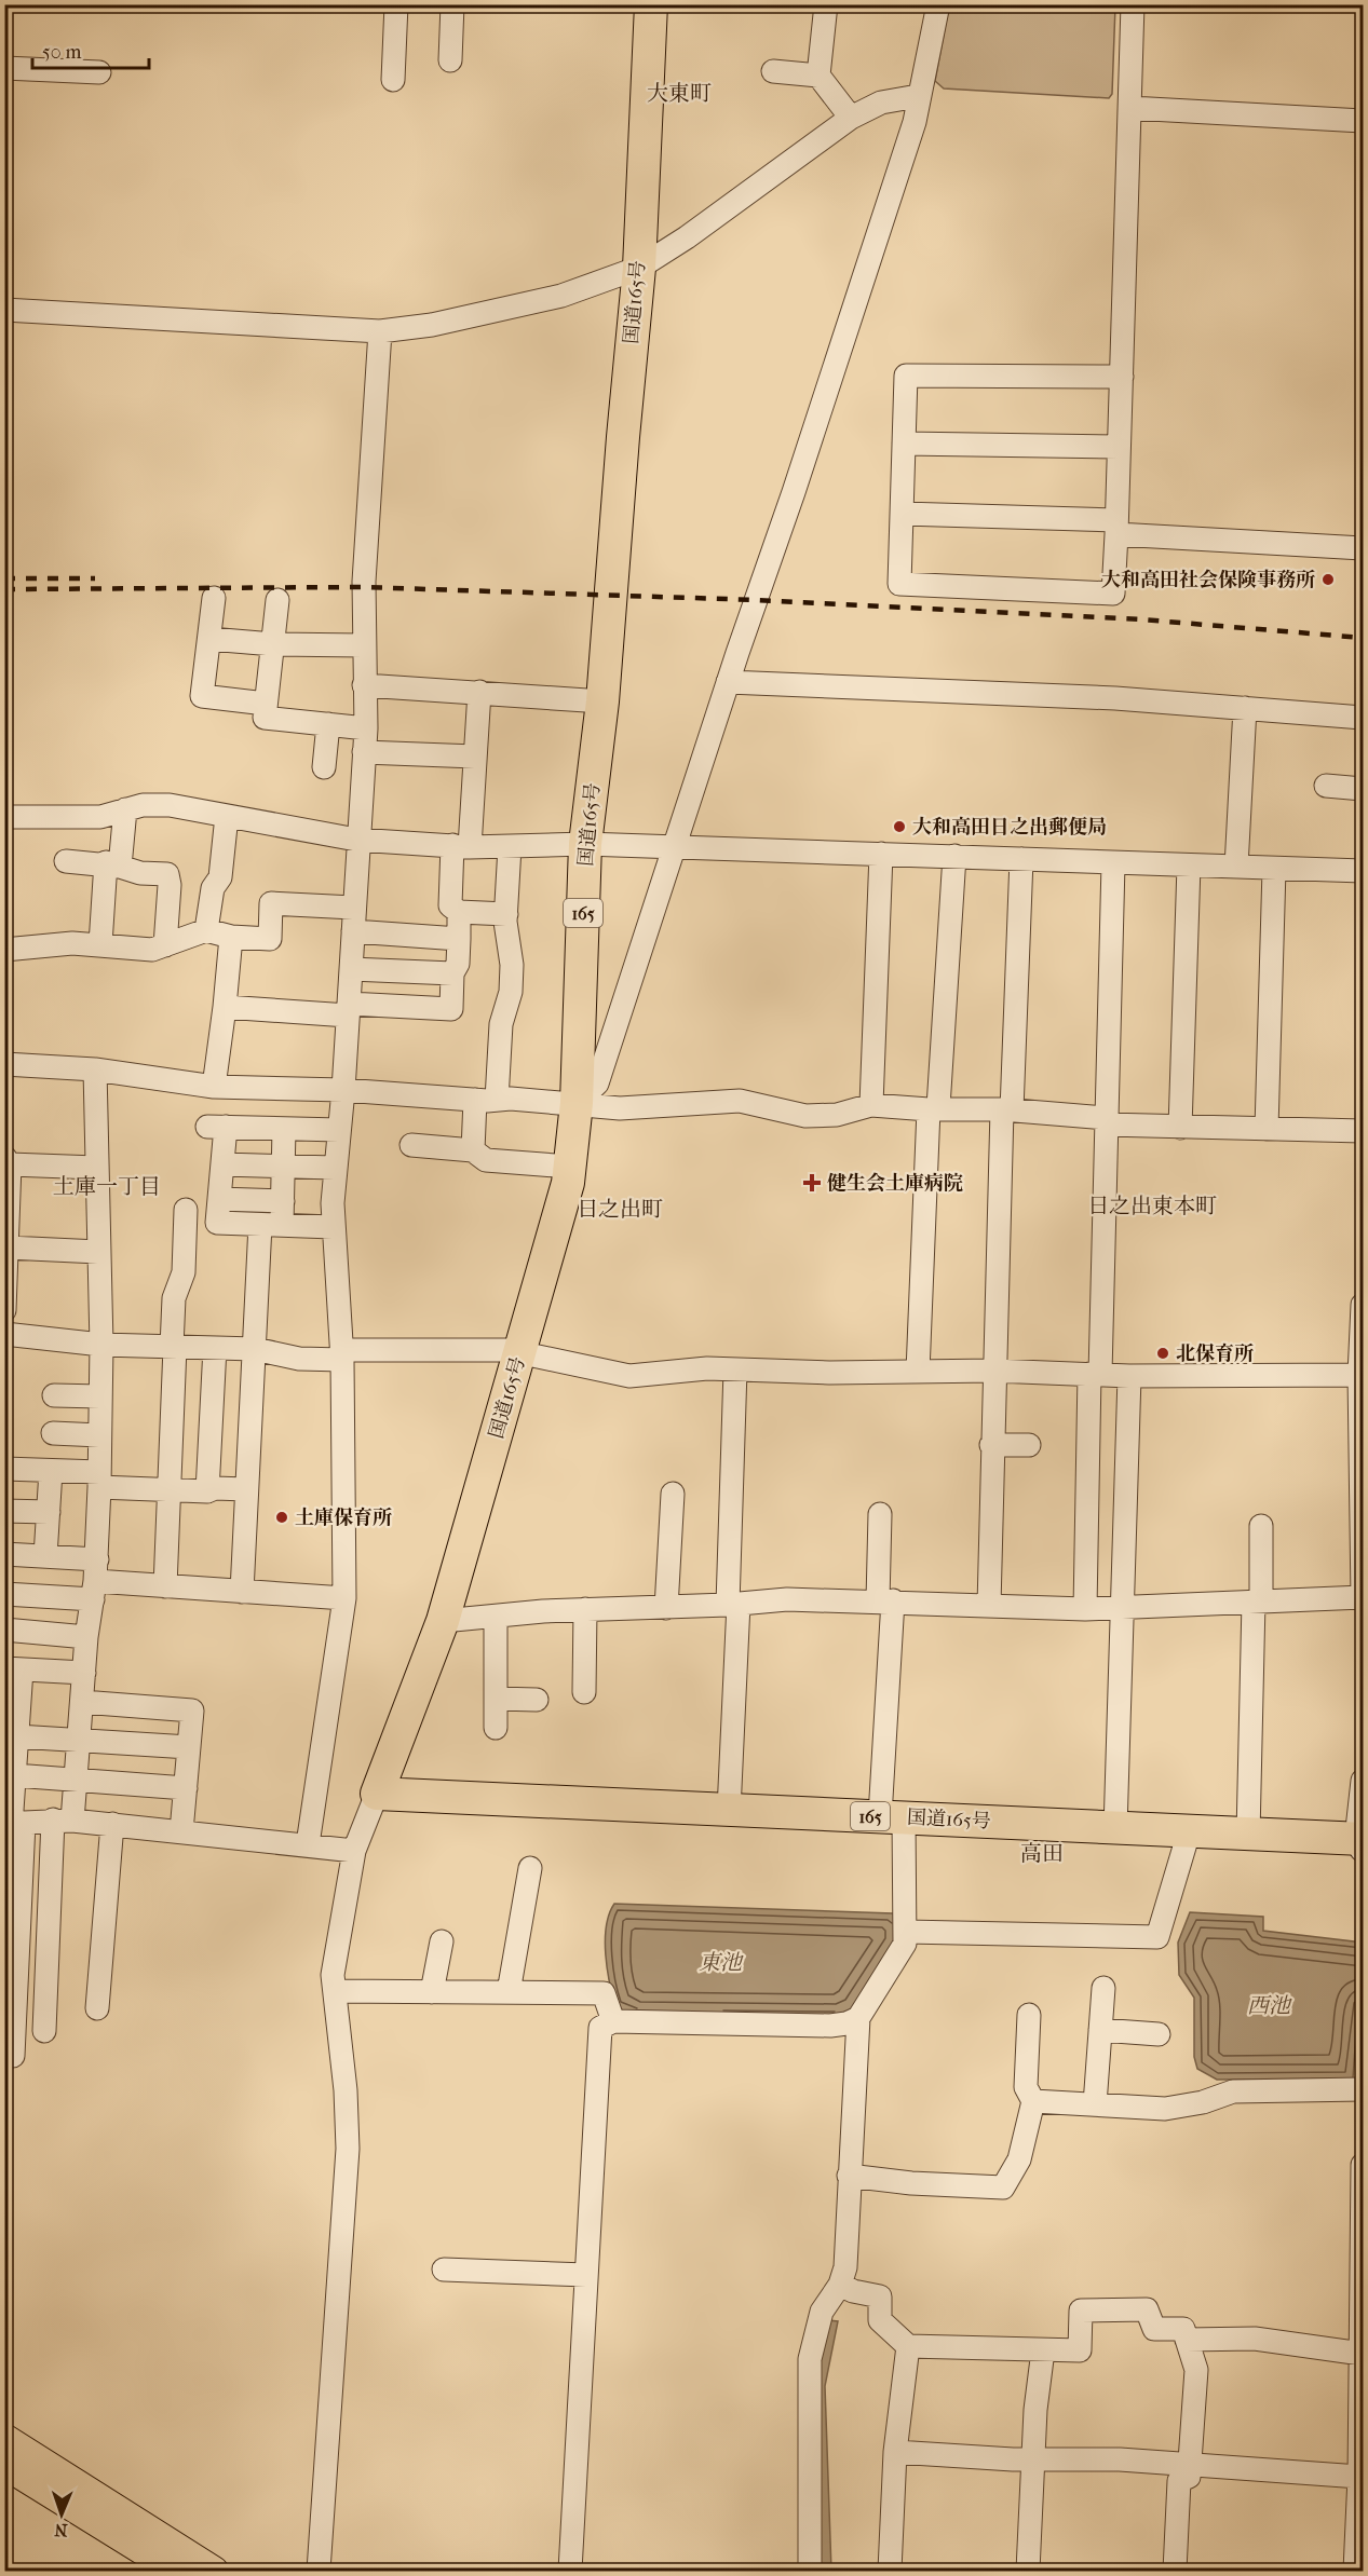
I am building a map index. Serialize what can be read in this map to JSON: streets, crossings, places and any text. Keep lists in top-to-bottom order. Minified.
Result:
{"streets":{"highway":["国道165号","165"]},"districts":["大東町","土庫一丁目","日之出東本町","日之出町","高田"],"water":["東池","西池"],"places":{"other":["大和高田社会保険事務所","大和高田日之出郵便局","北保育所","土庫保育所"],"health":["健生会土庫病院"]},"scale_bar":"50 m","north":"bottom"}
